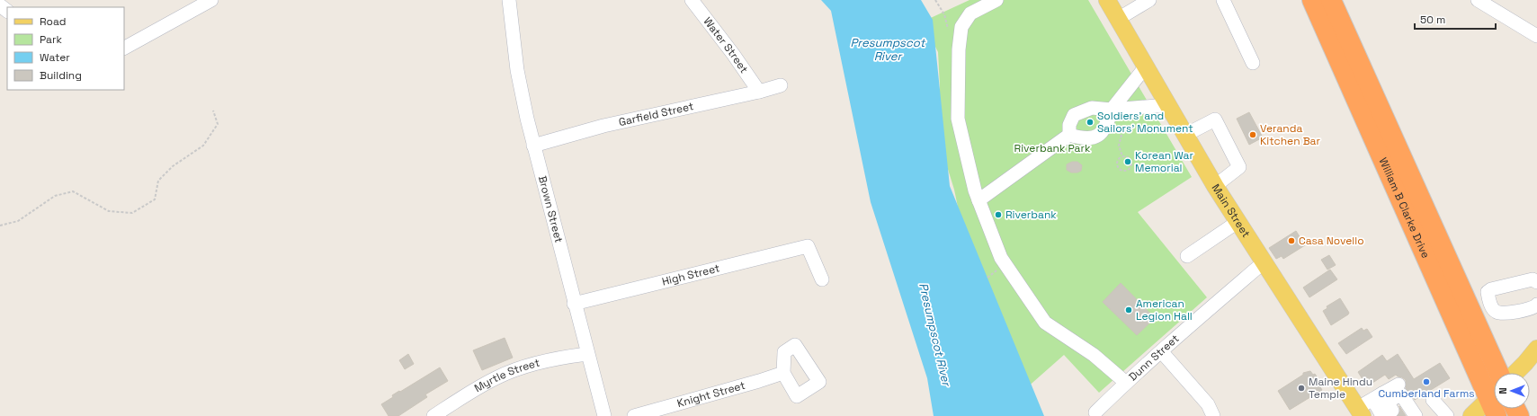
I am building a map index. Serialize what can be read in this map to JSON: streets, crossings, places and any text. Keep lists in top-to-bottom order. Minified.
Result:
{"streets":{"highway":["William B Clarke Drive"],"main road":["Main Street"],"street":["Water Street","Garfield Street","Brown Street","High Street","Dunn Street","Myrtle Street","Knight Street"]},"crossings":[["Water Street","Garfield Street"],["Garfield Street","Brown Street"],["Brown Street","High Street"],["Brown Street","Myrtle Street"],["Main Street","Dunn Street"]],"water":["Presumpscot River"],"parks":["Riverbank Park"],"places":["Soldiers' and Sailors' Monument","Veranda Kitchen Bar","Korean War Memorial","Riverbank","Casa Novello","American Legion Hall","Cumberland Farms","Maine Hindu Temple"],"legend":["Road","Park","Water","Building"],"scale_bar":"50 m","north":"left"}
